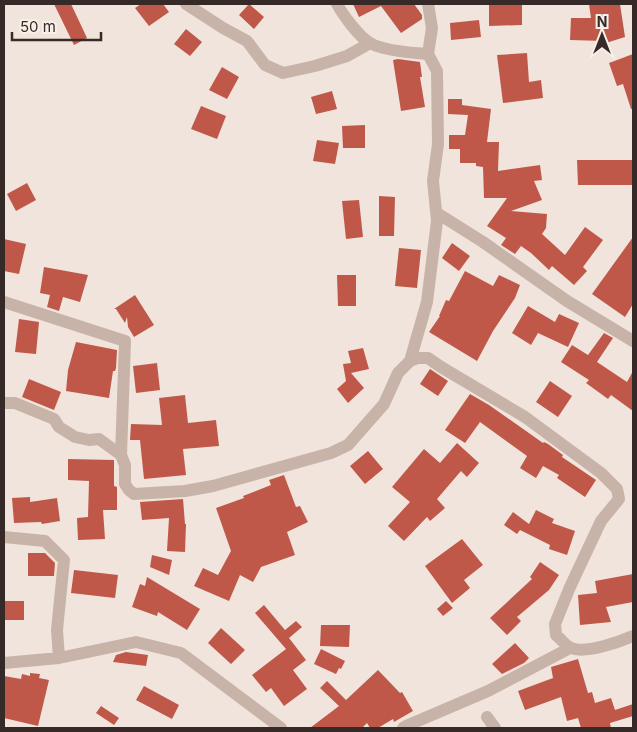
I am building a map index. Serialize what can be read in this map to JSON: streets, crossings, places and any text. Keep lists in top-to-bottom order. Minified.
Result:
{"scale_bar":"50 m","north":"top"}
